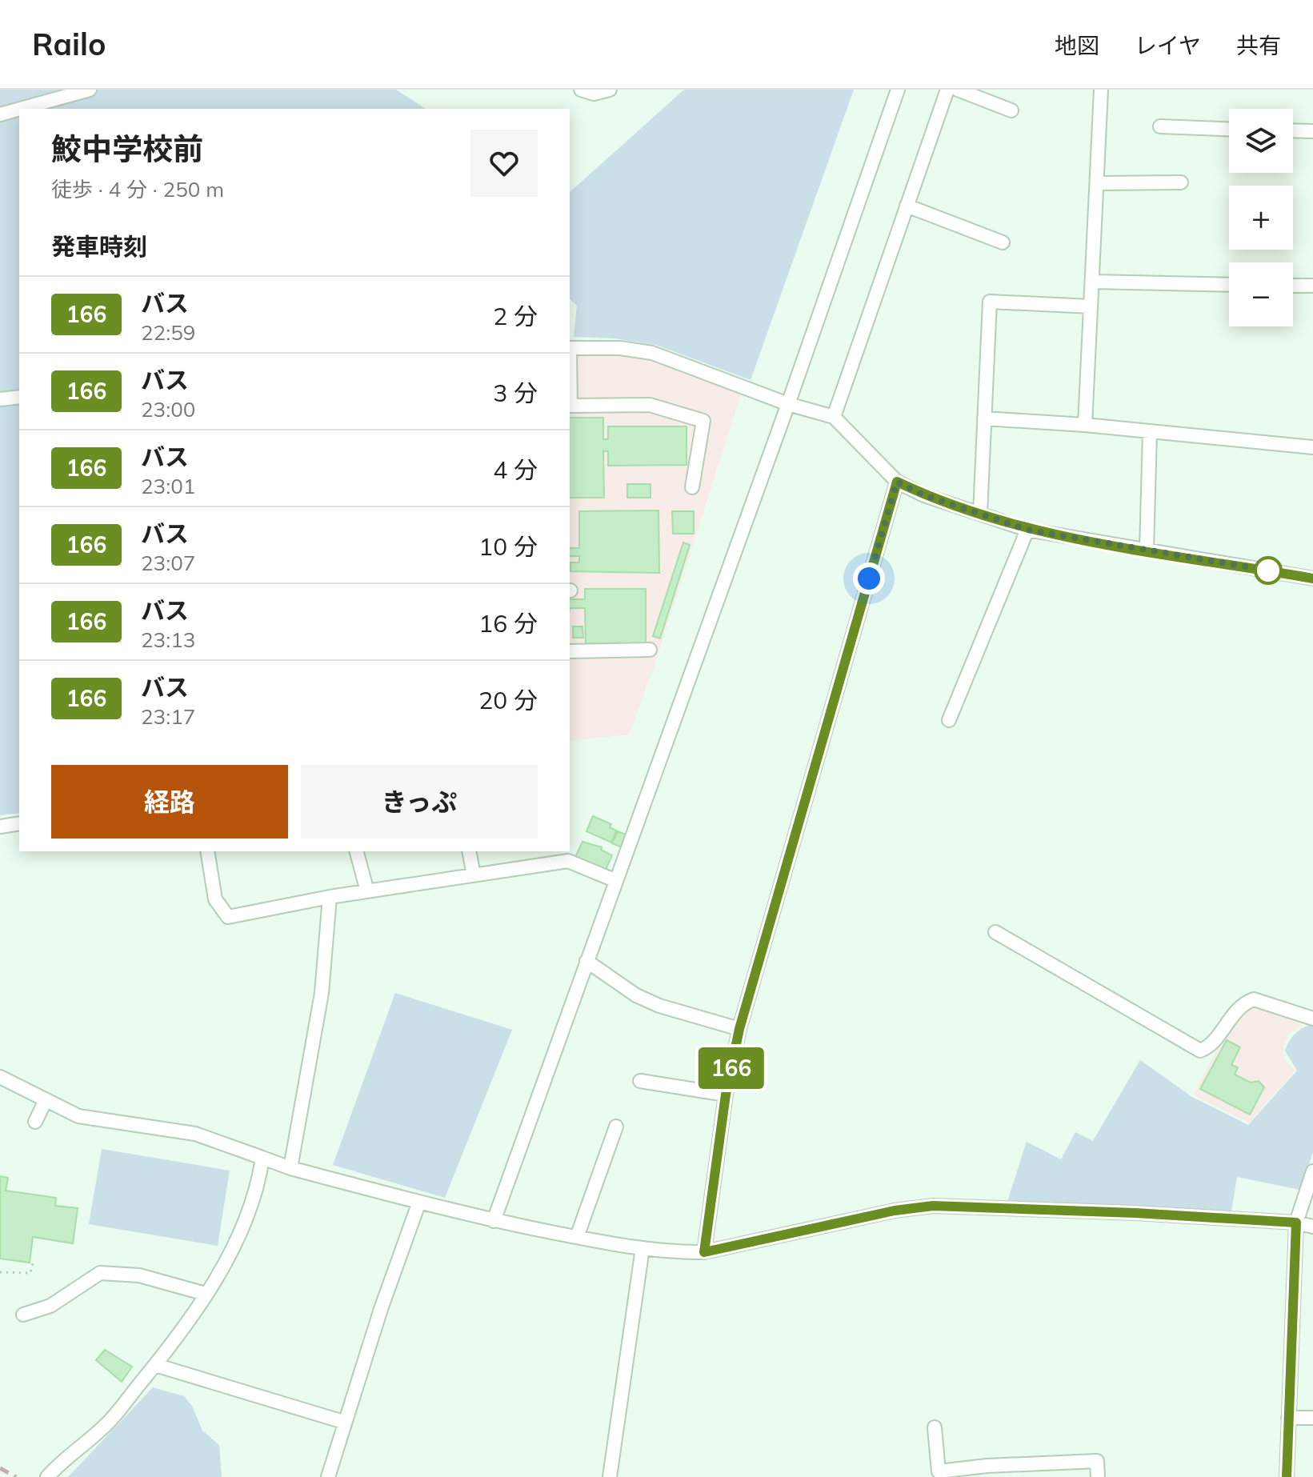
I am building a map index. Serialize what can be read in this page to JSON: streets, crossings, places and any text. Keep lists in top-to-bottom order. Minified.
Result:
{"lines":["bus line 166"],"page":{"header":"Railo","nav":["地図","レイヤ","共有"],"on_map":"166","map_buttons":["+","−"],"heading":[["鮫中学校前","徒歩 · 4 分 · 250 m"],"発車時刻"],"list":[{"mark":"166","name":"バス","note":"22:59","value":"2 分"},{"mark":"166","name":"バス","note":"23:00","value":"3 分"},{"mark":"166","name":"バス","note":"23:01","value":"4 分"},{"mark":"166","name":"バス","note":"23:07","value":"10 分"},{"mark":"166","name":"バス","note":"23:13","value":"16 分"},{"mark":"166","name":"バス","note":"23:17","value":"20 分"}],"buttons":["経路","きっぷ"]}}
